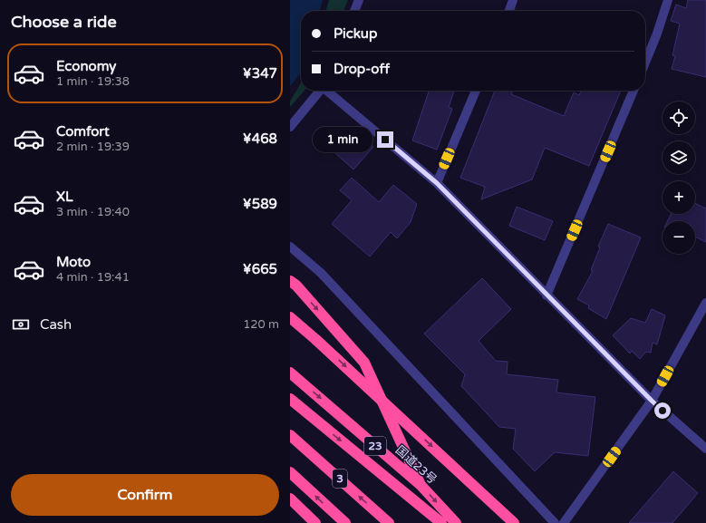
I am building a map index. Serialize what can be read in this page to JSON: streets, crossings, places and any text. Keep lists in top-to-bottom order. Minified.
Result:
{"streets":{"highway":["23","国道23号","3"]},"page":{"heading":"Choose a ride","banner":["Pickup","Drop-off"],"list":[{"name":"Economy","note":"1 min · 19:38","value":"¥347"},{"name":"Comfort","note":"2 min · 19:39","value":"¥468"},{"name":"XL","note":"3 min · 19:40","value":"¥589"},{"name":"Moto","note":"4 min · 19:41","value":"¥665"}],"map_buttons":["+","−"],"bubble":"1 min","pay":["Cash","120 m"],"buttons":"Confirm"}}
